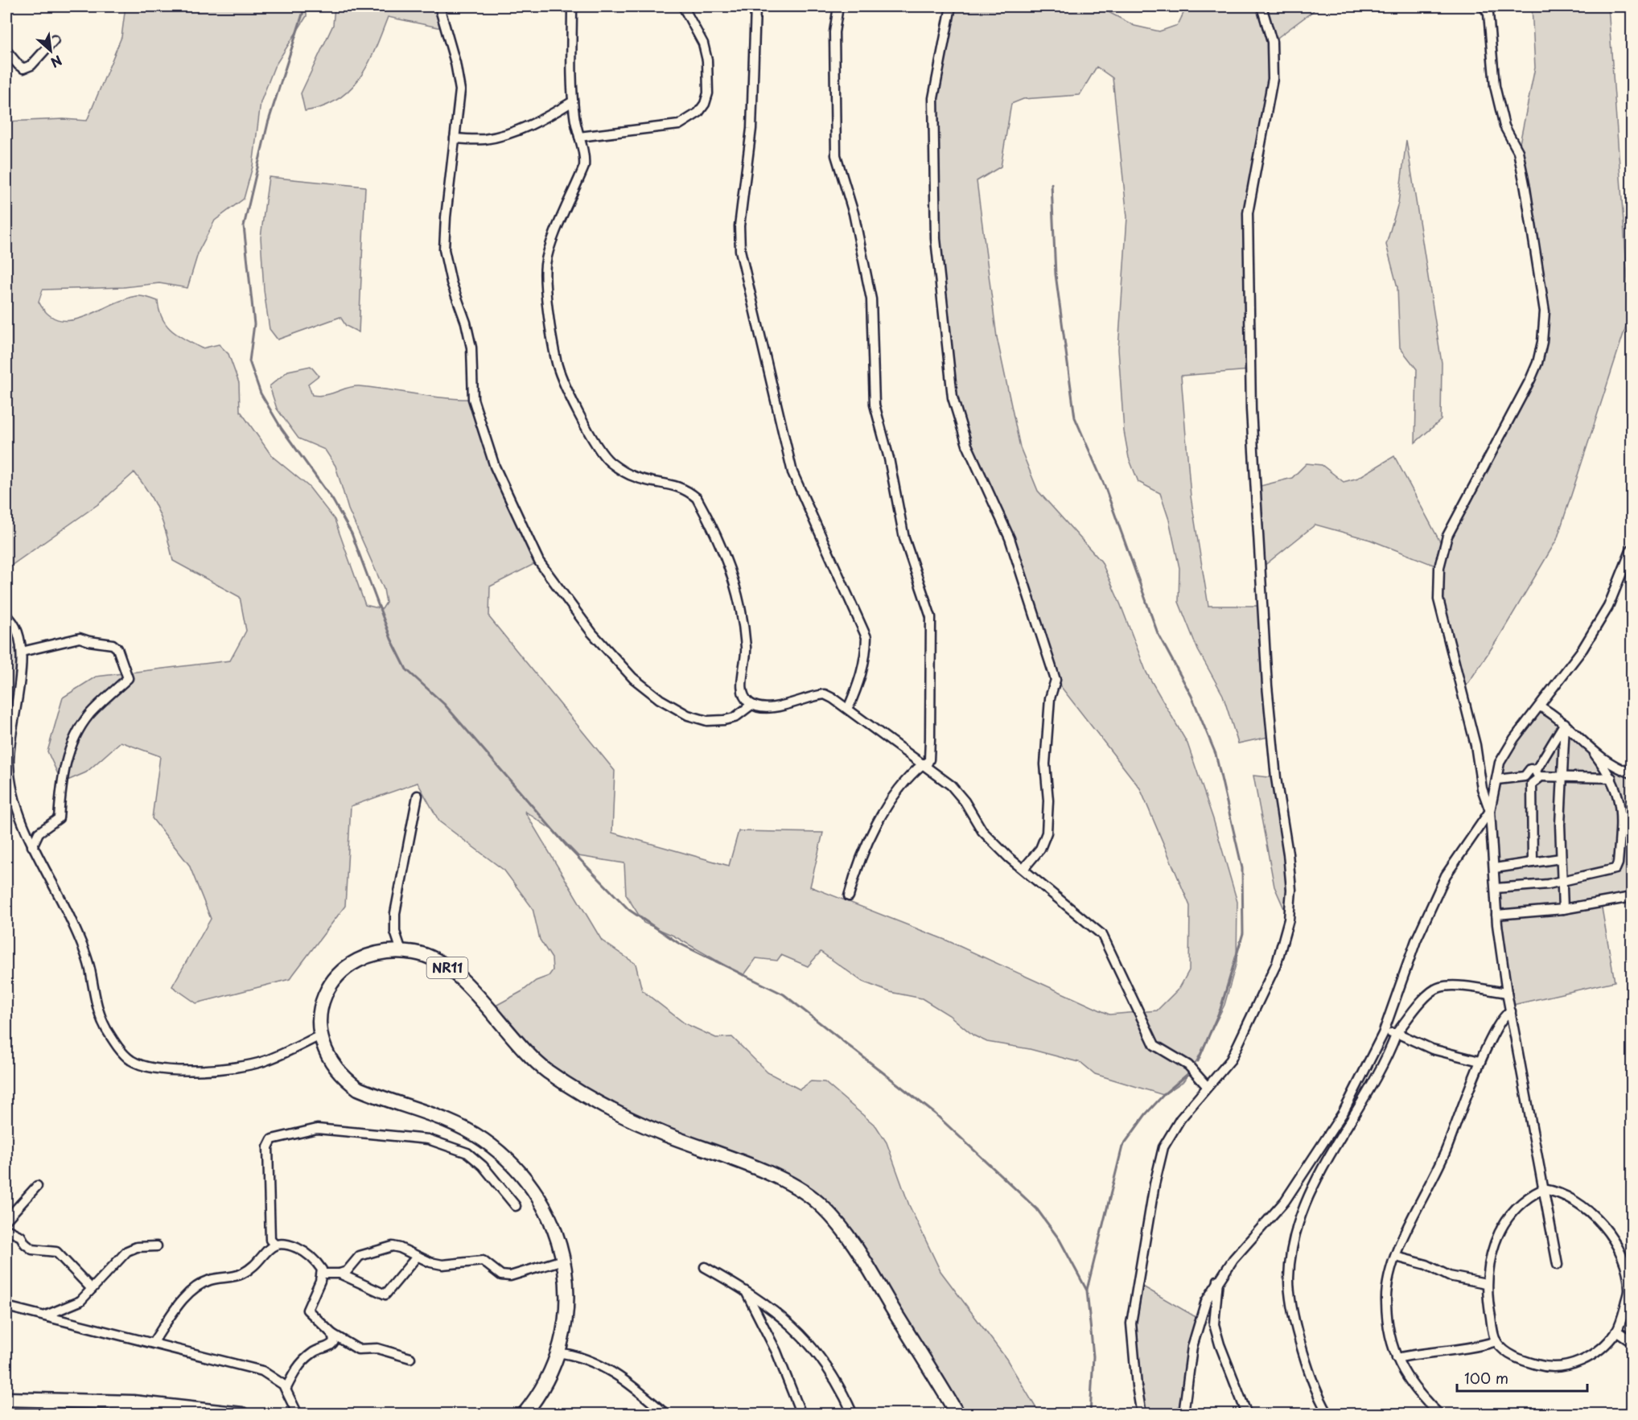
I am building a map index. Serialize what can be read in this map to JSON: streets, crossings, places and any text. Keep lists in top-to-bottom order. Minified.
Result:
{"streets":{"highway":["NR11"]},"scale_bar":"100 m","north":"bottom right"}
